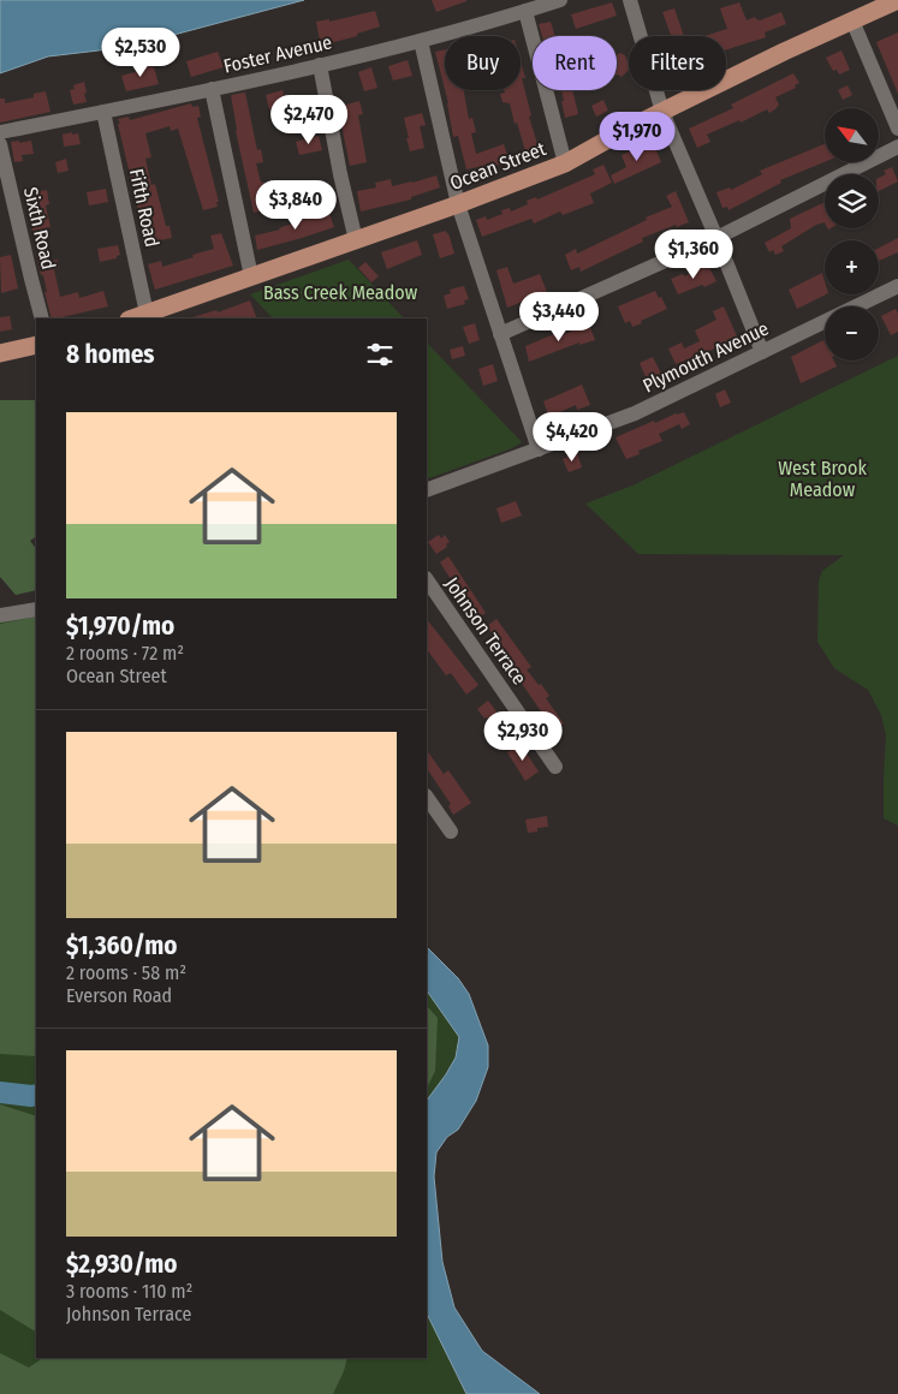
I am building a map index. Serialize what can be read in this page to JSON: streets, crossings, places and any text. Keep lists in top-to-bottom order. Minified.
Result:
{"streets":{"main road":["Ocean Street"],"street":["Foster Avenue","Fifth Road","Sixth Road","Plymouth Avenue","Johnson Terrace"]},"crossings":[["Foster Avenue","Fifth Road"],["Ocean Street","Fifth Road"]],"parks":["Bass Creek Meadow","West Brook Meadow"],"north":"top left","page":{"price":["$2,530","$2,470","$1,970","$3,840","$1,360","$3,440","$4,420","$2,930"],"chip":["Buy","Rent","Filters"],"map_buttons":["+","−"],"heading":"8 homes","list":[{"name":"$1,970/mo","note":"2 rooms · 72 m² · Ocean Street"},{"name":"$1,360/mo","note":"2 rooms · 58 m² · Everson Road"},{"name":"$2,930/mo","note":"3 rooms · 110 m² · Johnson Terrace"}]}}
